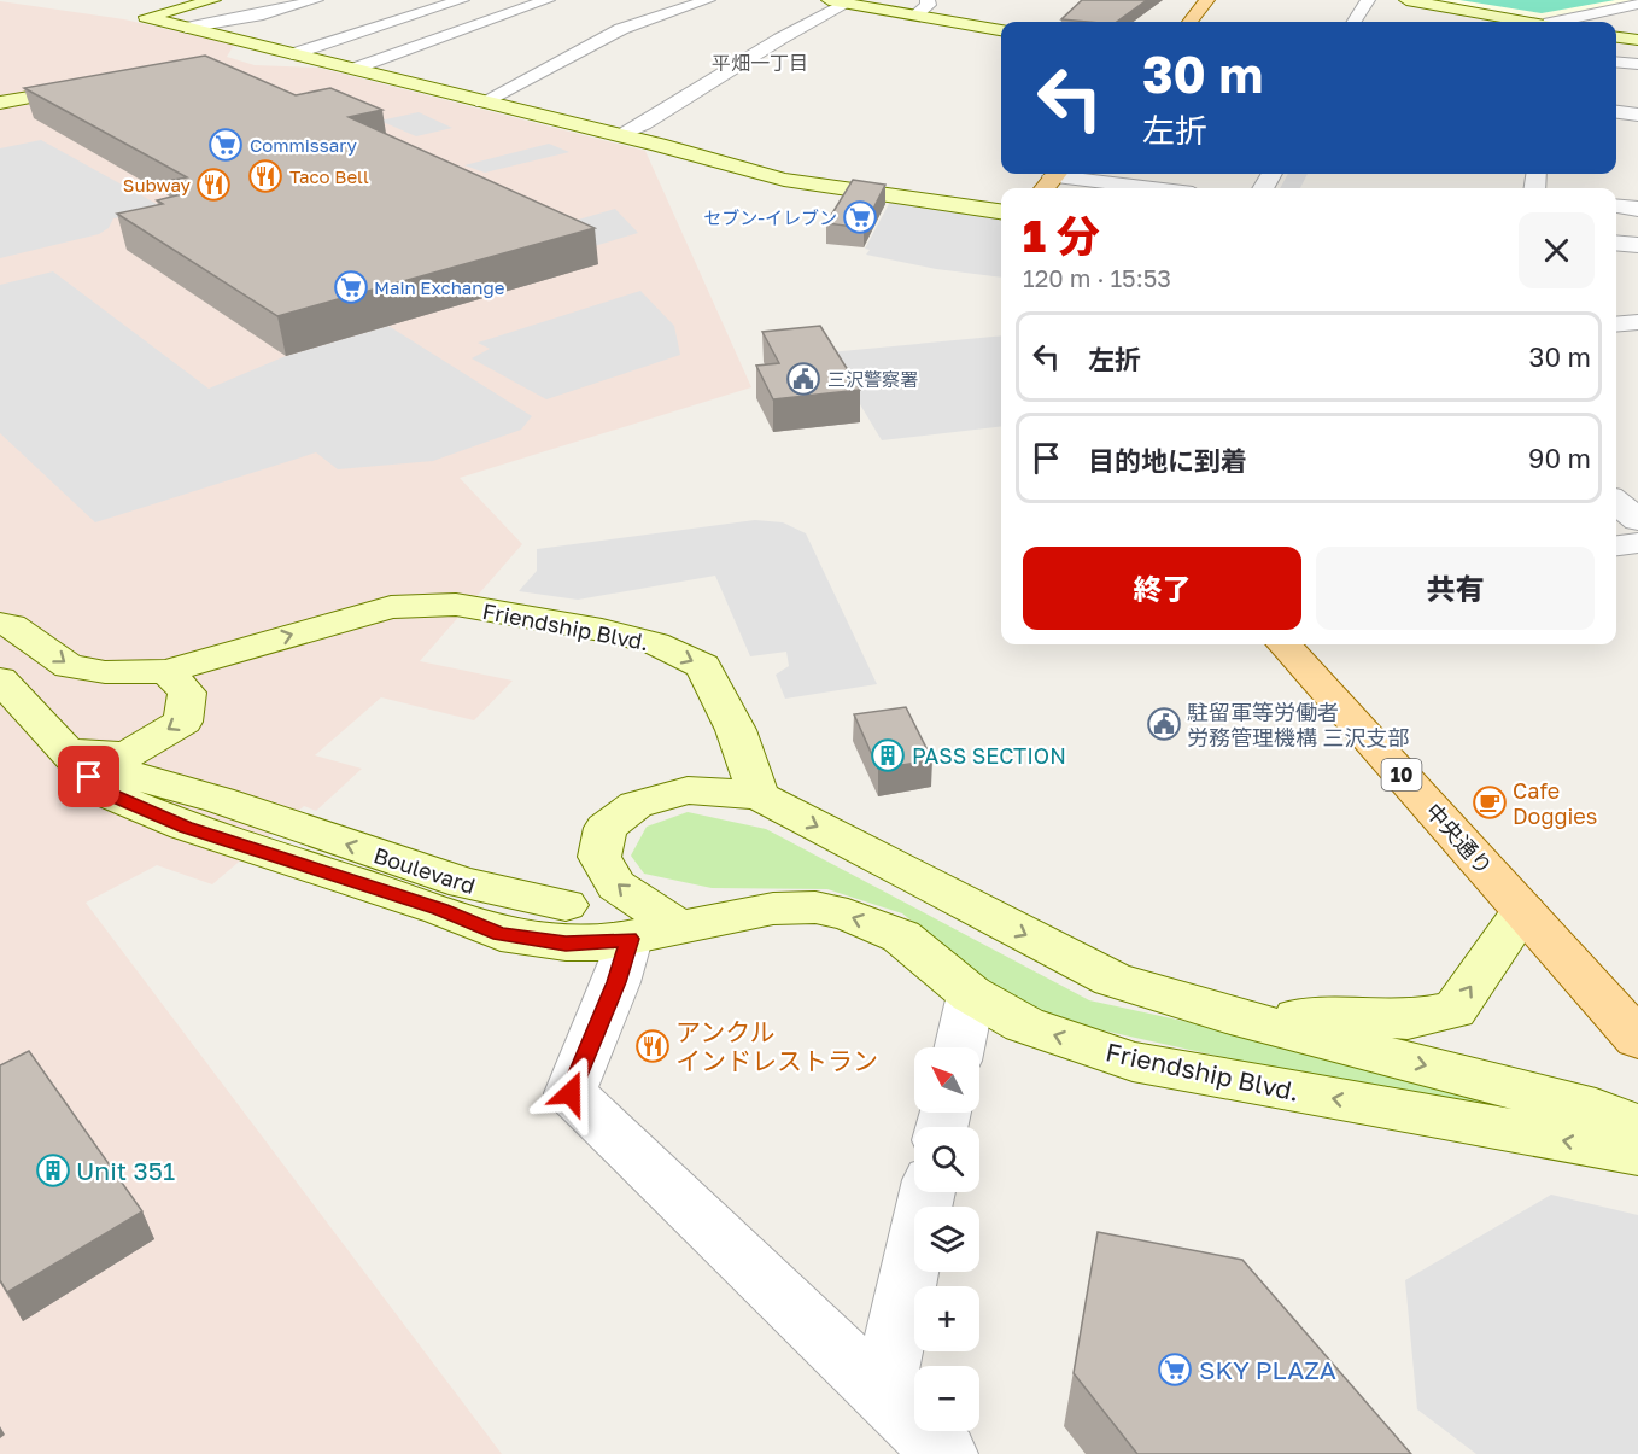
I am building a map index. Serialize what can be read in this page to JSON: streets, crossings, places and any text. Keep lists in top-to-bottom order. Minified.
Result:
{"streets":{"main road":["10","中央通り"],"street":["Friendship Blvd.","Boulevard"]},"crossings":[["Friendship Blvd.","Boulevard"]],"one_way":["Boulevard"],"districts":["平畑一丁目"],"places":{"supermarket":["Commissary","セブン-イレブン","Main Exchange","SKY PLAZA"],"restaurant":["Taco Bell","Subway","アンクル インドレストラン"],"public building":["三沢警察署","駐留軍等労働者 労務管理機構 三沢支部"],"building":["PASS SECTION","Unit 351"],"cafe":["Cafe Doggies"]},"north":"top left","page":{"turn":["30 m","左折"],"heading":["1 分","120 m · 15:53"],"list":[{"name":"左折","value":"30 m"},{"name":"目的地に到着","value":"90 m"}],"buttons":["終了","共有"],"map_buttons":["+","−"]}}
